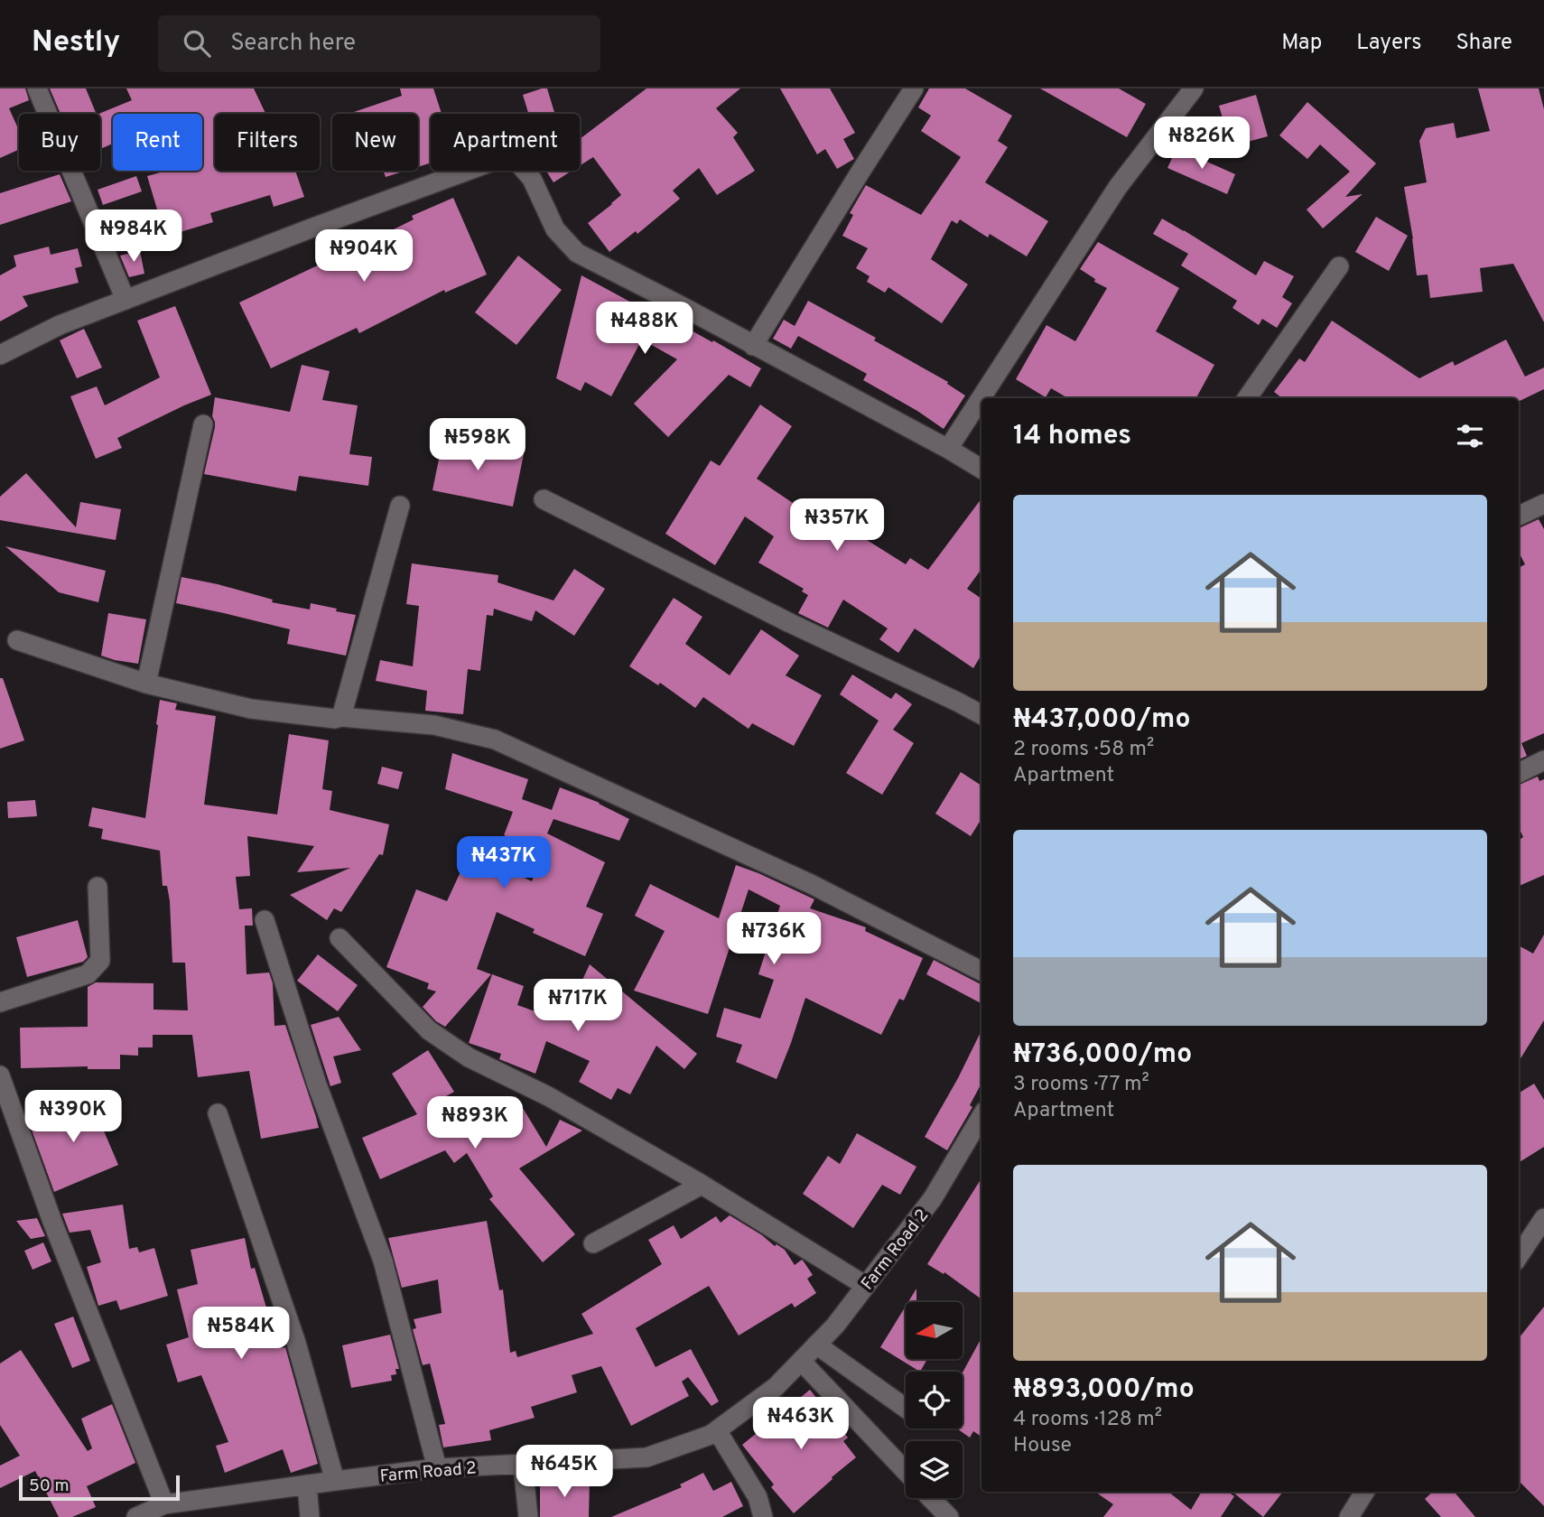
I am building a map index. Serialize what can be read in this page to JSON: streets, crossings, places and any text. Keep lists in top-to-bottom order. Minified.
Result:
{"streets":{"street":["Farm Road 2"]},"scale_bar":"50 m","north":"left","page":{"header":"Nestly","search":"Search here","nav":["Map","Layers","Share"],"chip":["Buy","Rent","Filters","New","Apartment"],"price":["₦826K","₦984K","₦904K","₦488K","₦598K","₦357K","₦437K","₦736K","₦717K","₦390K","₦893K","₦584K","₦463K","₦645K"],"heading":"14 homes","list":[{"name":"₦437,000/mo","note":"2 rooms · 58 m² · Apartment"},{"name":"₦736,000/mo","note":"3 rooms · 77 m² · Apartment"},{"name":"₦893,000/mo","note":"4 rooms · 128 m² · House"}],"scale":"50 m"}}
